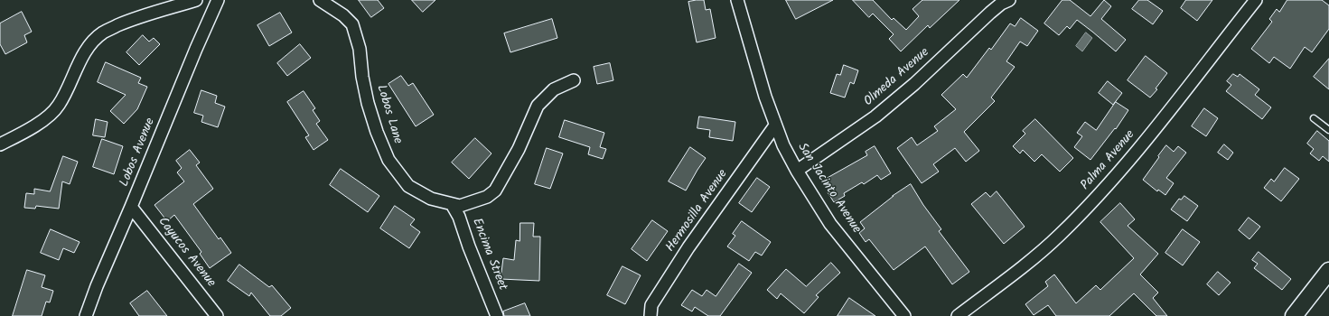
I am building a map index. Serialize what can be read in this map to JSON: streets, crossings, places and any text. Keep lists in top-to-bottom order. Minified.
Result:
{"streets":{"street":["Olmeda Avenue","Lobos Lane","Lobos Avenue","Palma Avenue","San Jacinto Avenue","Hermosilla Avenue","Cayucos Avenue","Encima Street"]},"crossings":[["Olmeda Avenue","San Jacinto Avenue"],["Lobos Lane","Encima Street"],["Lobos Avenue","Cayucos Avenue"],["San Jacinto Avenue","Hermosilla Avenue"]]}
